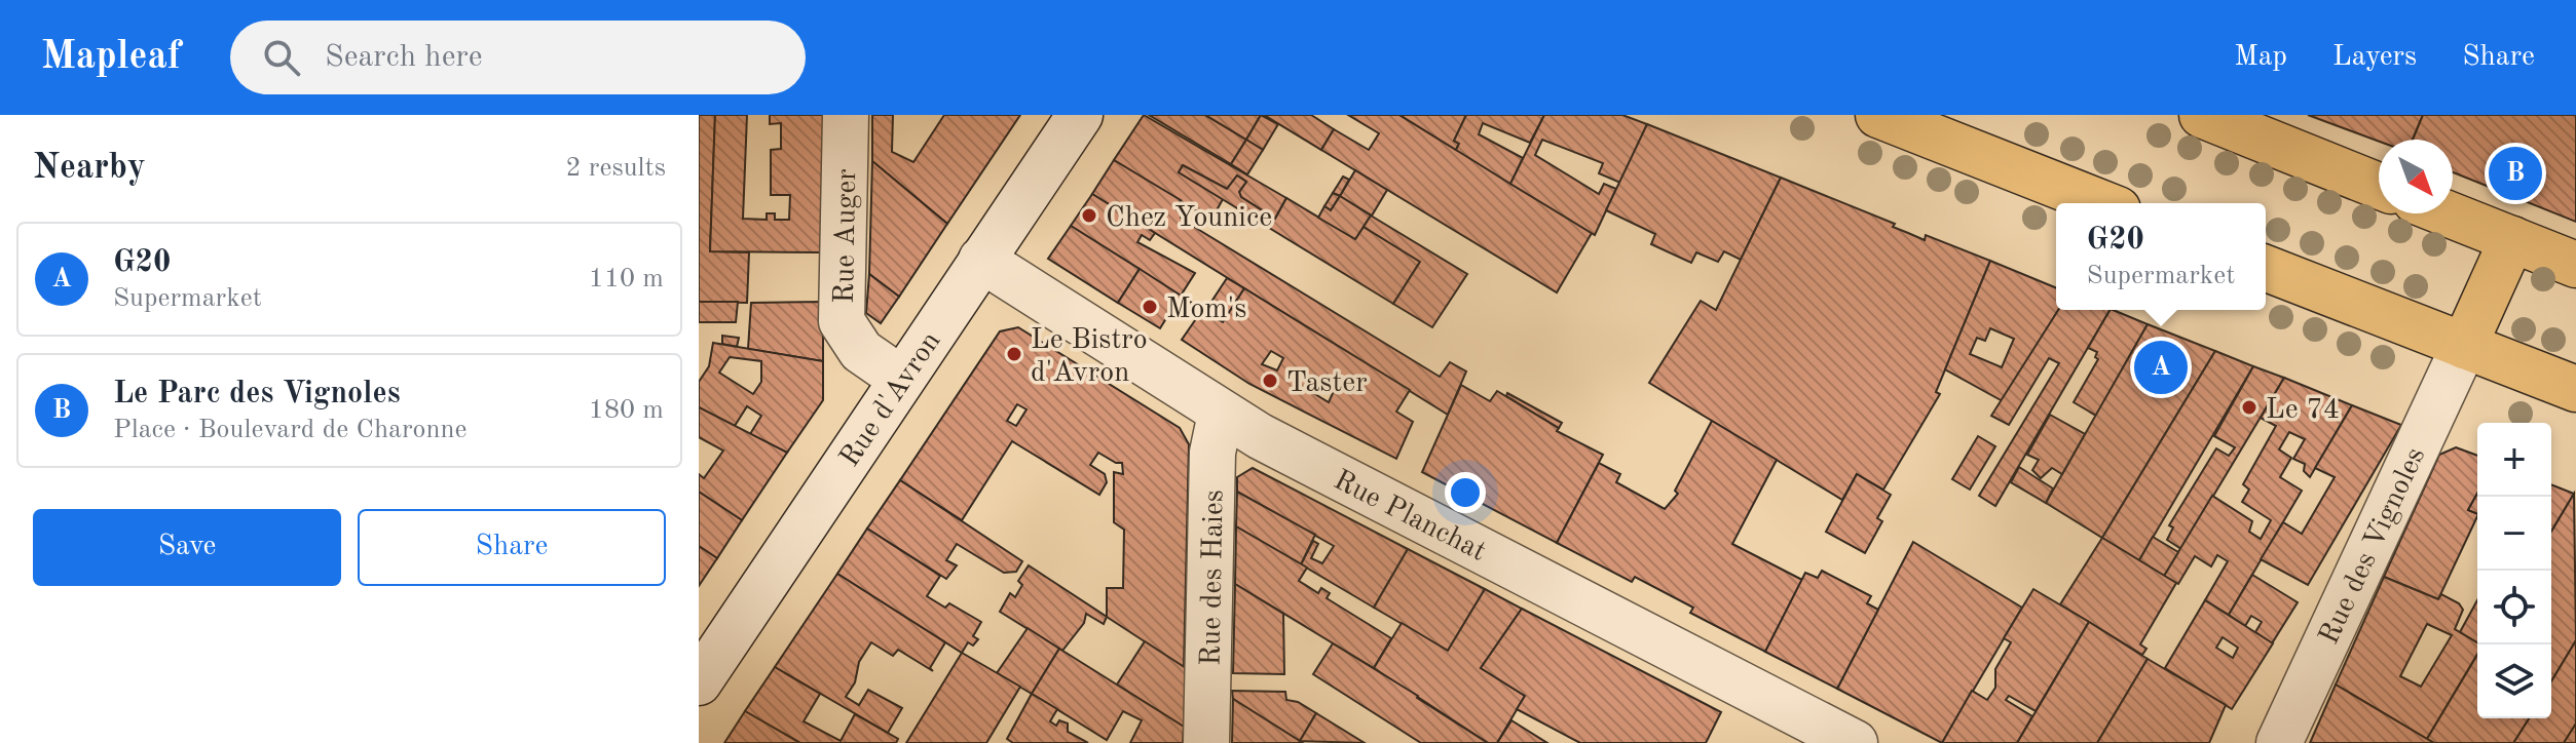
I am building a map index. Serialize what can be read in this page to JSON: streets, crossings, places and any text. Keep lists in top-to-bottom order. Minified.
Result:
{"streets":{"street":["Rue Auger","Rue d'Avron","Rue Planchat","Rue des Vignoles","Rue des Haies"]},"crossings":[["Rue Auger","Rue d'Avron"],["Rue d'Avron","Rue Planchat"],["Rue Planchat","Rue des Haies"]],"places":["Chez Younice","Mom's","Le Bistro d'Avron","Taster","Le 74"],"north":"bottom right","page":{"header":"Mapleaf","search":"Search here","nav":["Map","Layers","Share"],"heading":["Nearby","2 results"],"pins":["B","A"],"popup":["G20","Supermarket"],"list":[{"mark":"A","name":"G20","note":"Supermarket","value":"110 m"},{"mark":"B","name":"Le Parc des Vignoles","note":"Place · Boulevard de Charonne","value":"180 m"}],"map_buttons":["+","−"],"buttons":["Save","Share"]}}
